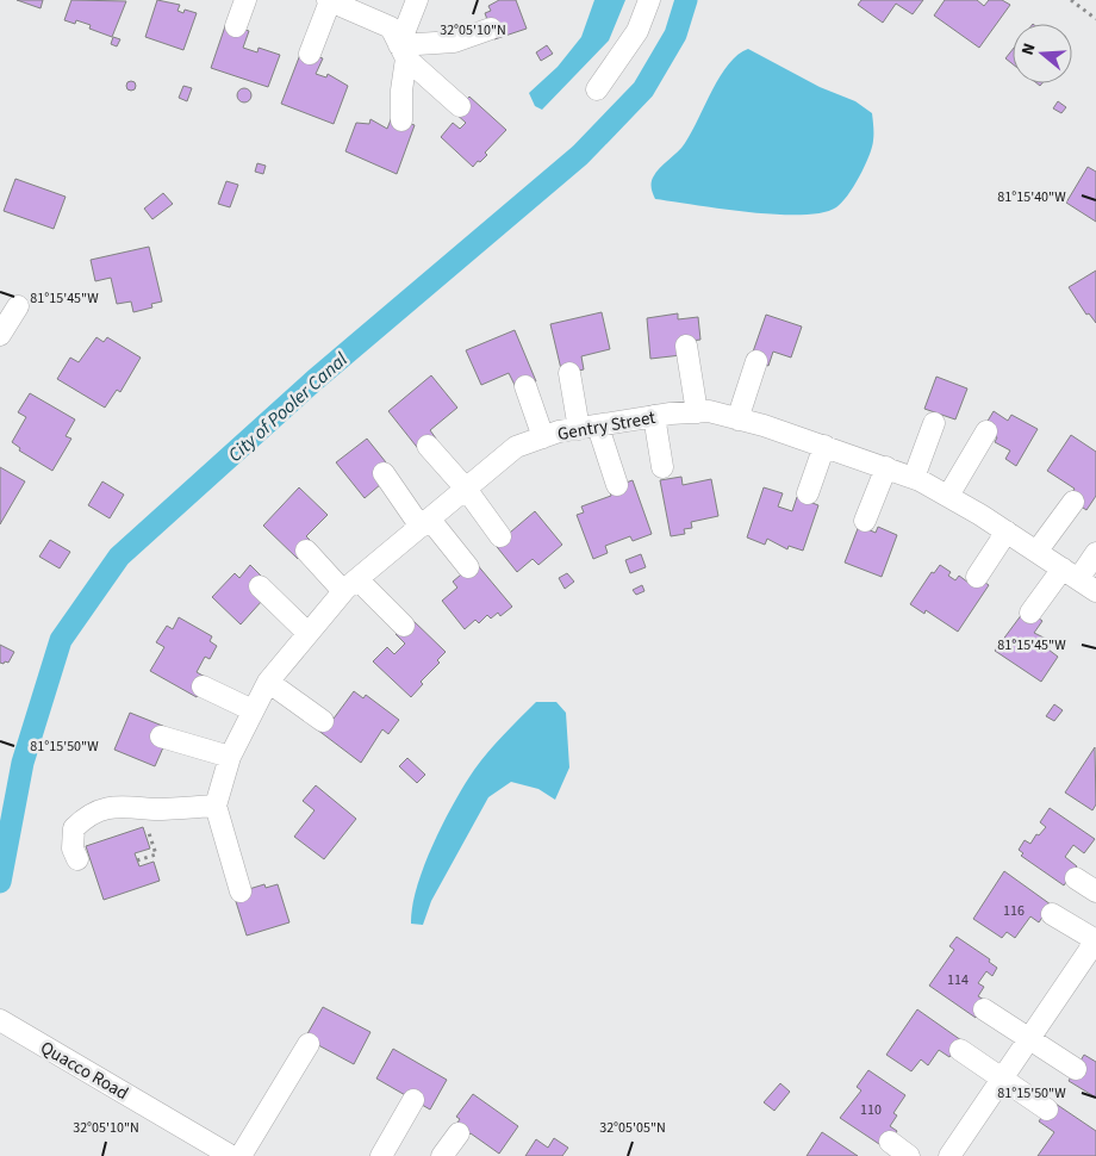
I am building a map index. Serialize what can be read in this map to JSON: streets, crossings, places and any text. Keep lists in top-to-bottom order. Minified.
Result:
{"streets":{"street":["Gentry Street","Quacco Road"]},"water":["City of Pooler Canal"],"house_numbers":["116","114","110"],"north":"left","coordinates":["32°05'10\"N","81°15'40\"W","81°15'45\"W","81°15'50\"W","32°05'05\"N"]}
